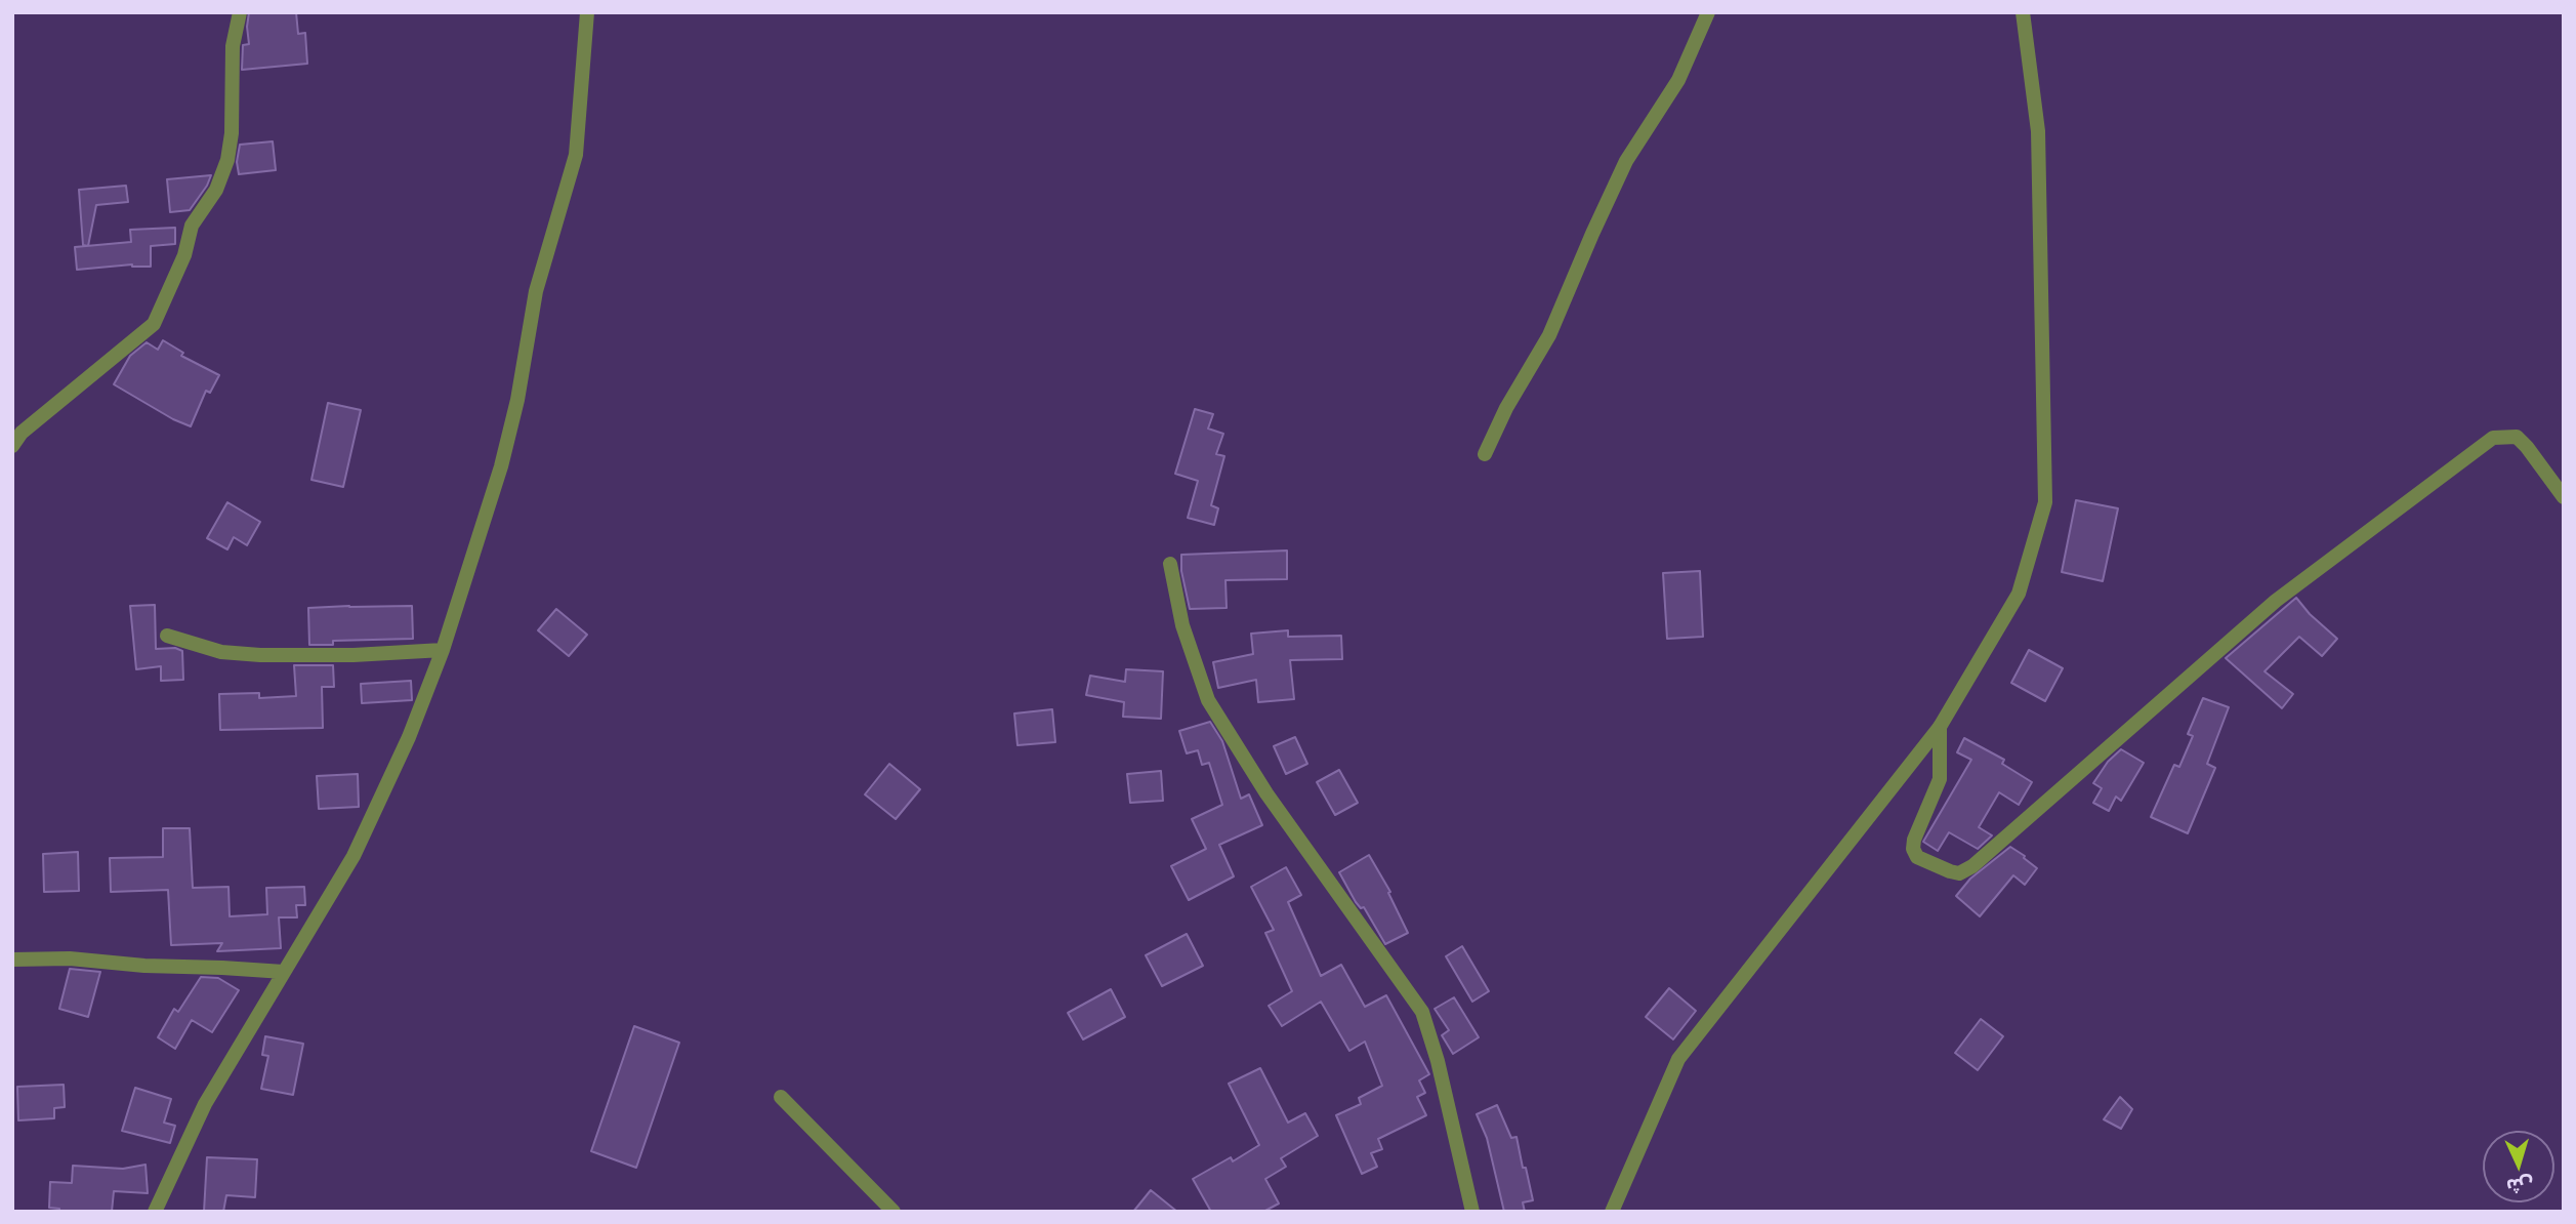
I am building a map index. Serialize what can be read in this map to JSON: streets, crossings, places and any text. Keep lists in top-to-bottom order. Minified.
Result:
{"north":"bottom"}
